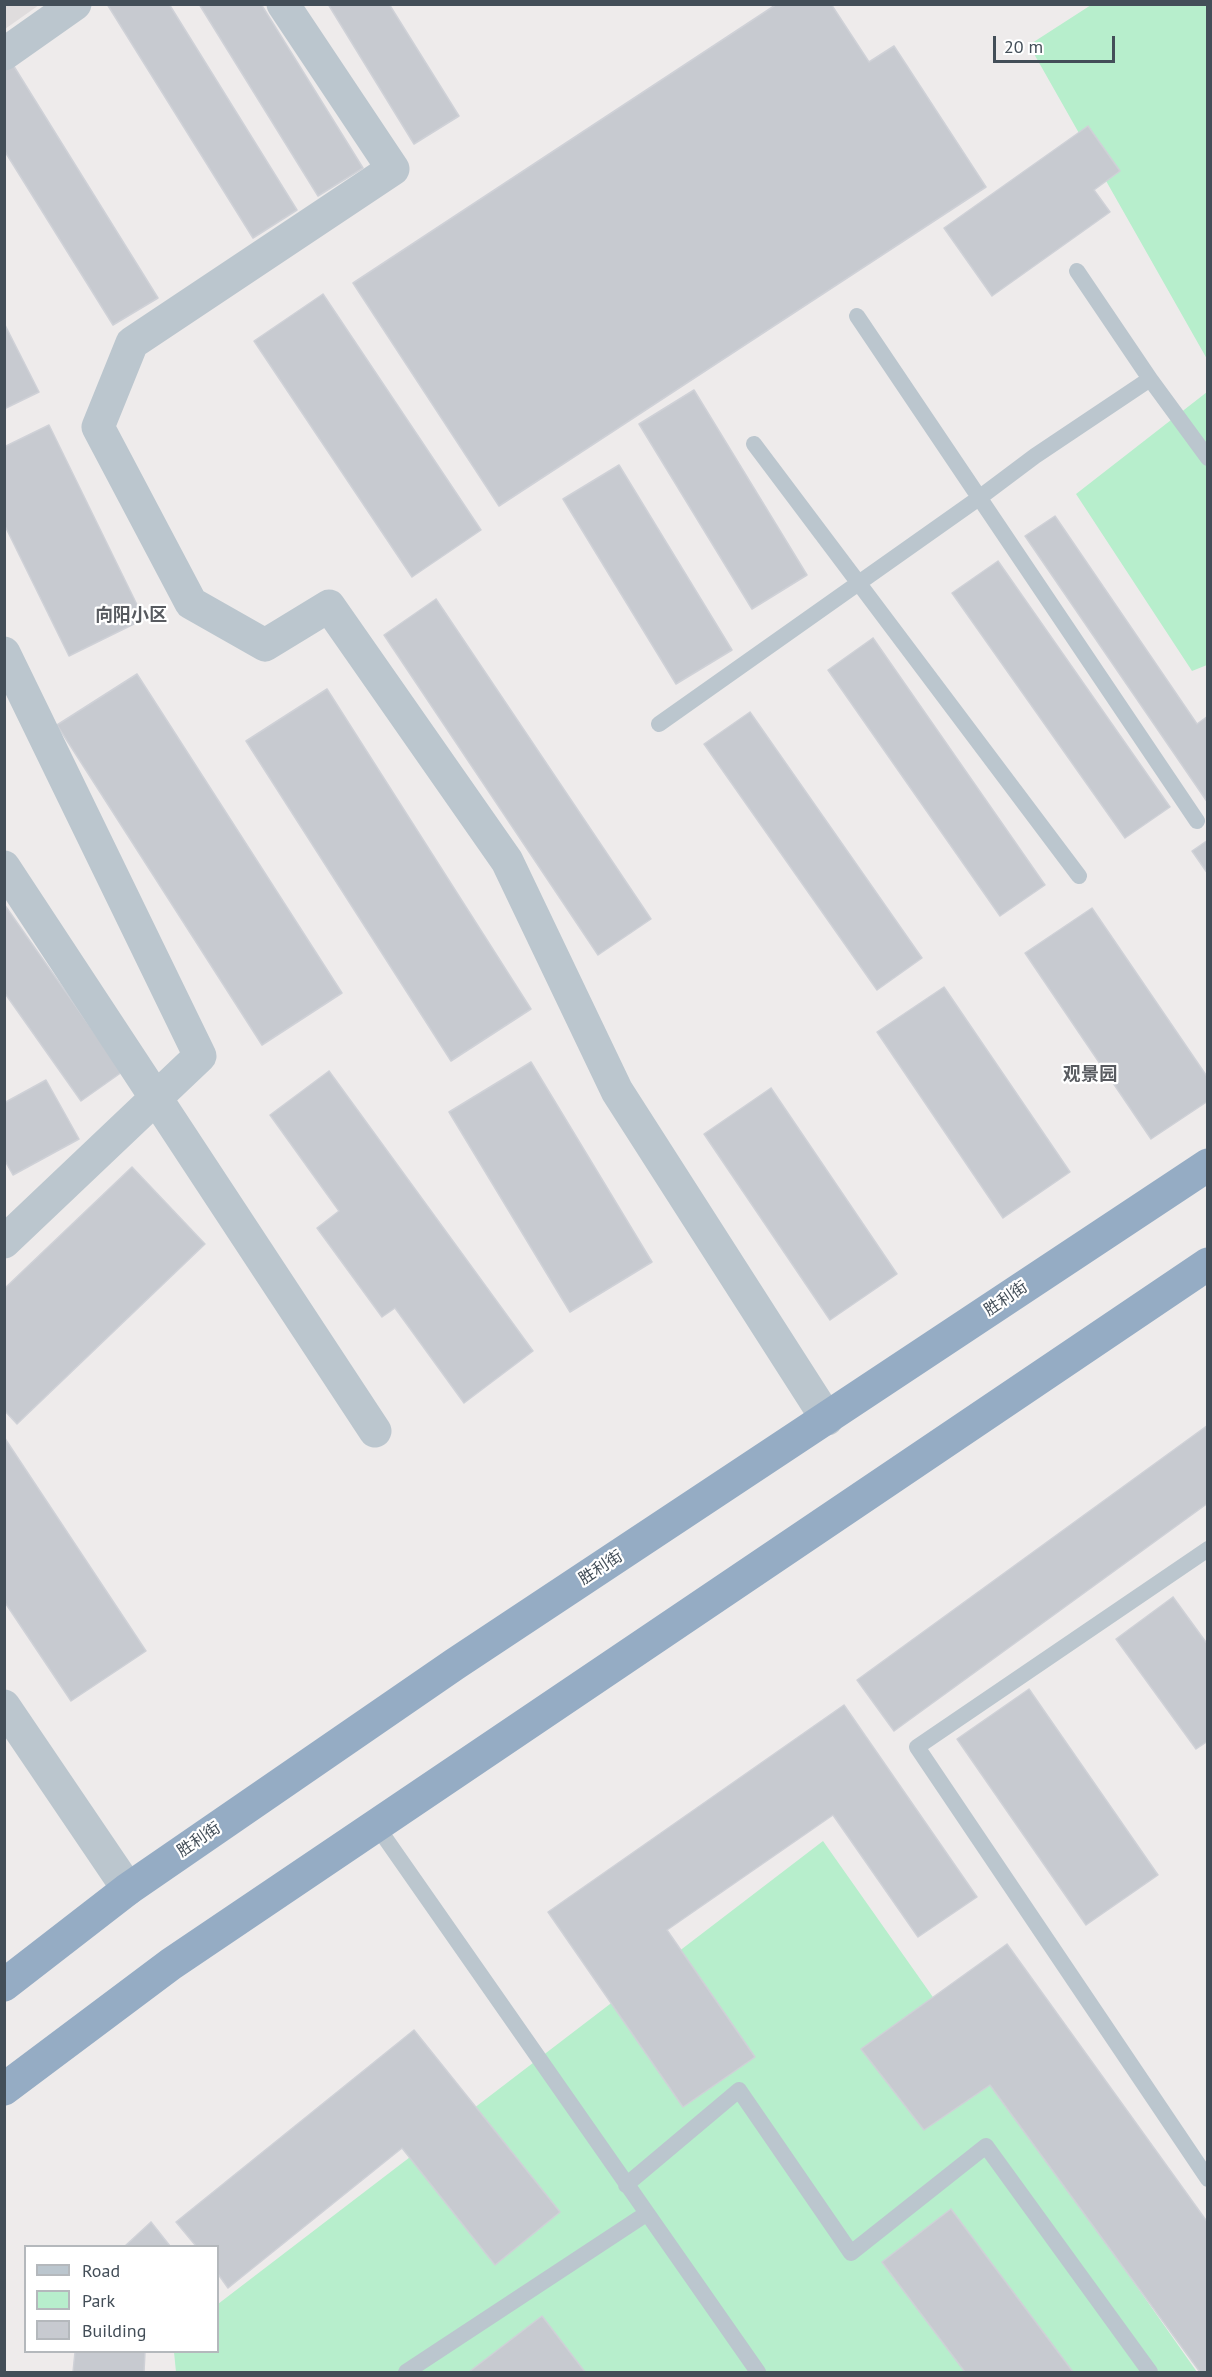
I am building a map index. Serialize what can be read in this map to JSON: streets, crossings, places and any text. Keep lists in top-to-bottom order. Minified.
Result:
{"streets":{"highway":["胜利街"]},"districts":["向阳小区","观景园"],"legend":["Road","Park","Building"],"scale_bar":"20 m"}
